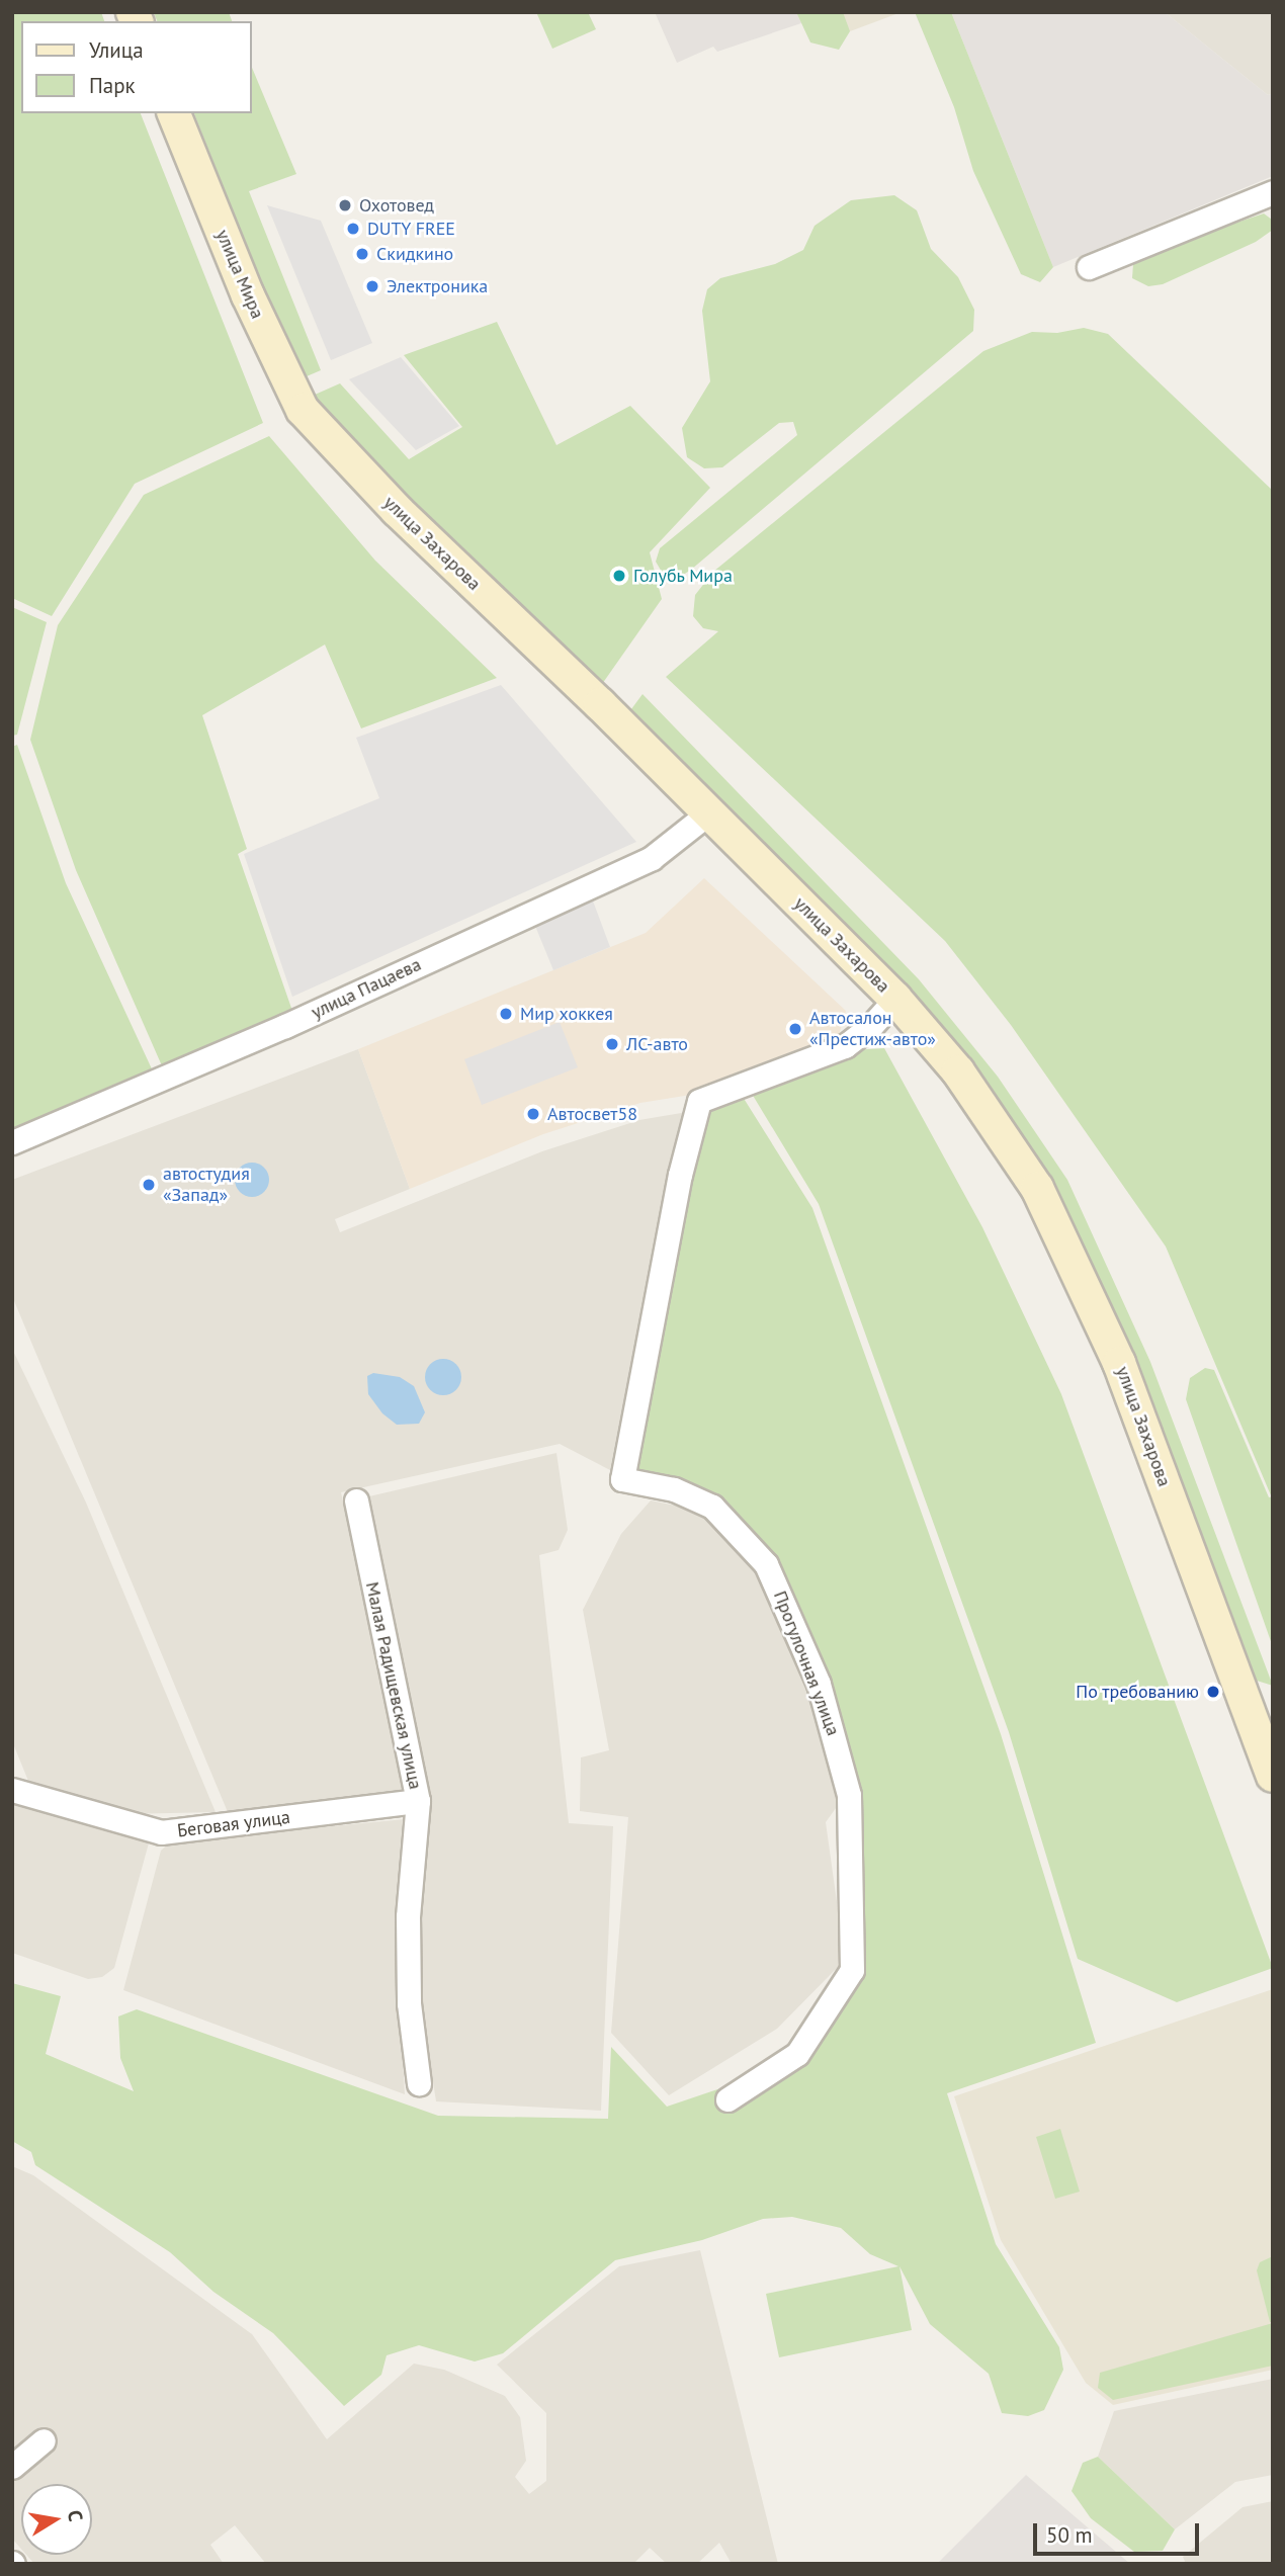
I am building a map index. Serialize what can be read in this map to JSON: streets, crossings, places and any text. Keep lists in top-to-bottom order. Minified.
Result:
{"streets":{"main road":["улица Мира","улица Захарова"],"street":["улица Пацаева","Прогулочная улица","Малая Радищевская улица","Беговая улица"]},"crossings":[["улица Мира","улица Захарова"],["улица Захарова","улица Пацаева"],["улица Захарова","Прогулочная улица"],["Малая Радищевская улица","Беговая улица"]],"places":["Охотовед","DUTY FREE","Скидкино","Электроника","Голубь Мира","Мир хоккея","Автосалон «Престиж-авто»","ЛС-авто","Автосвет58","автостудия «Запад»","По требованию"],"legend":["Улица","Парк"],"scale_bar":"50 m","north":"right"}
